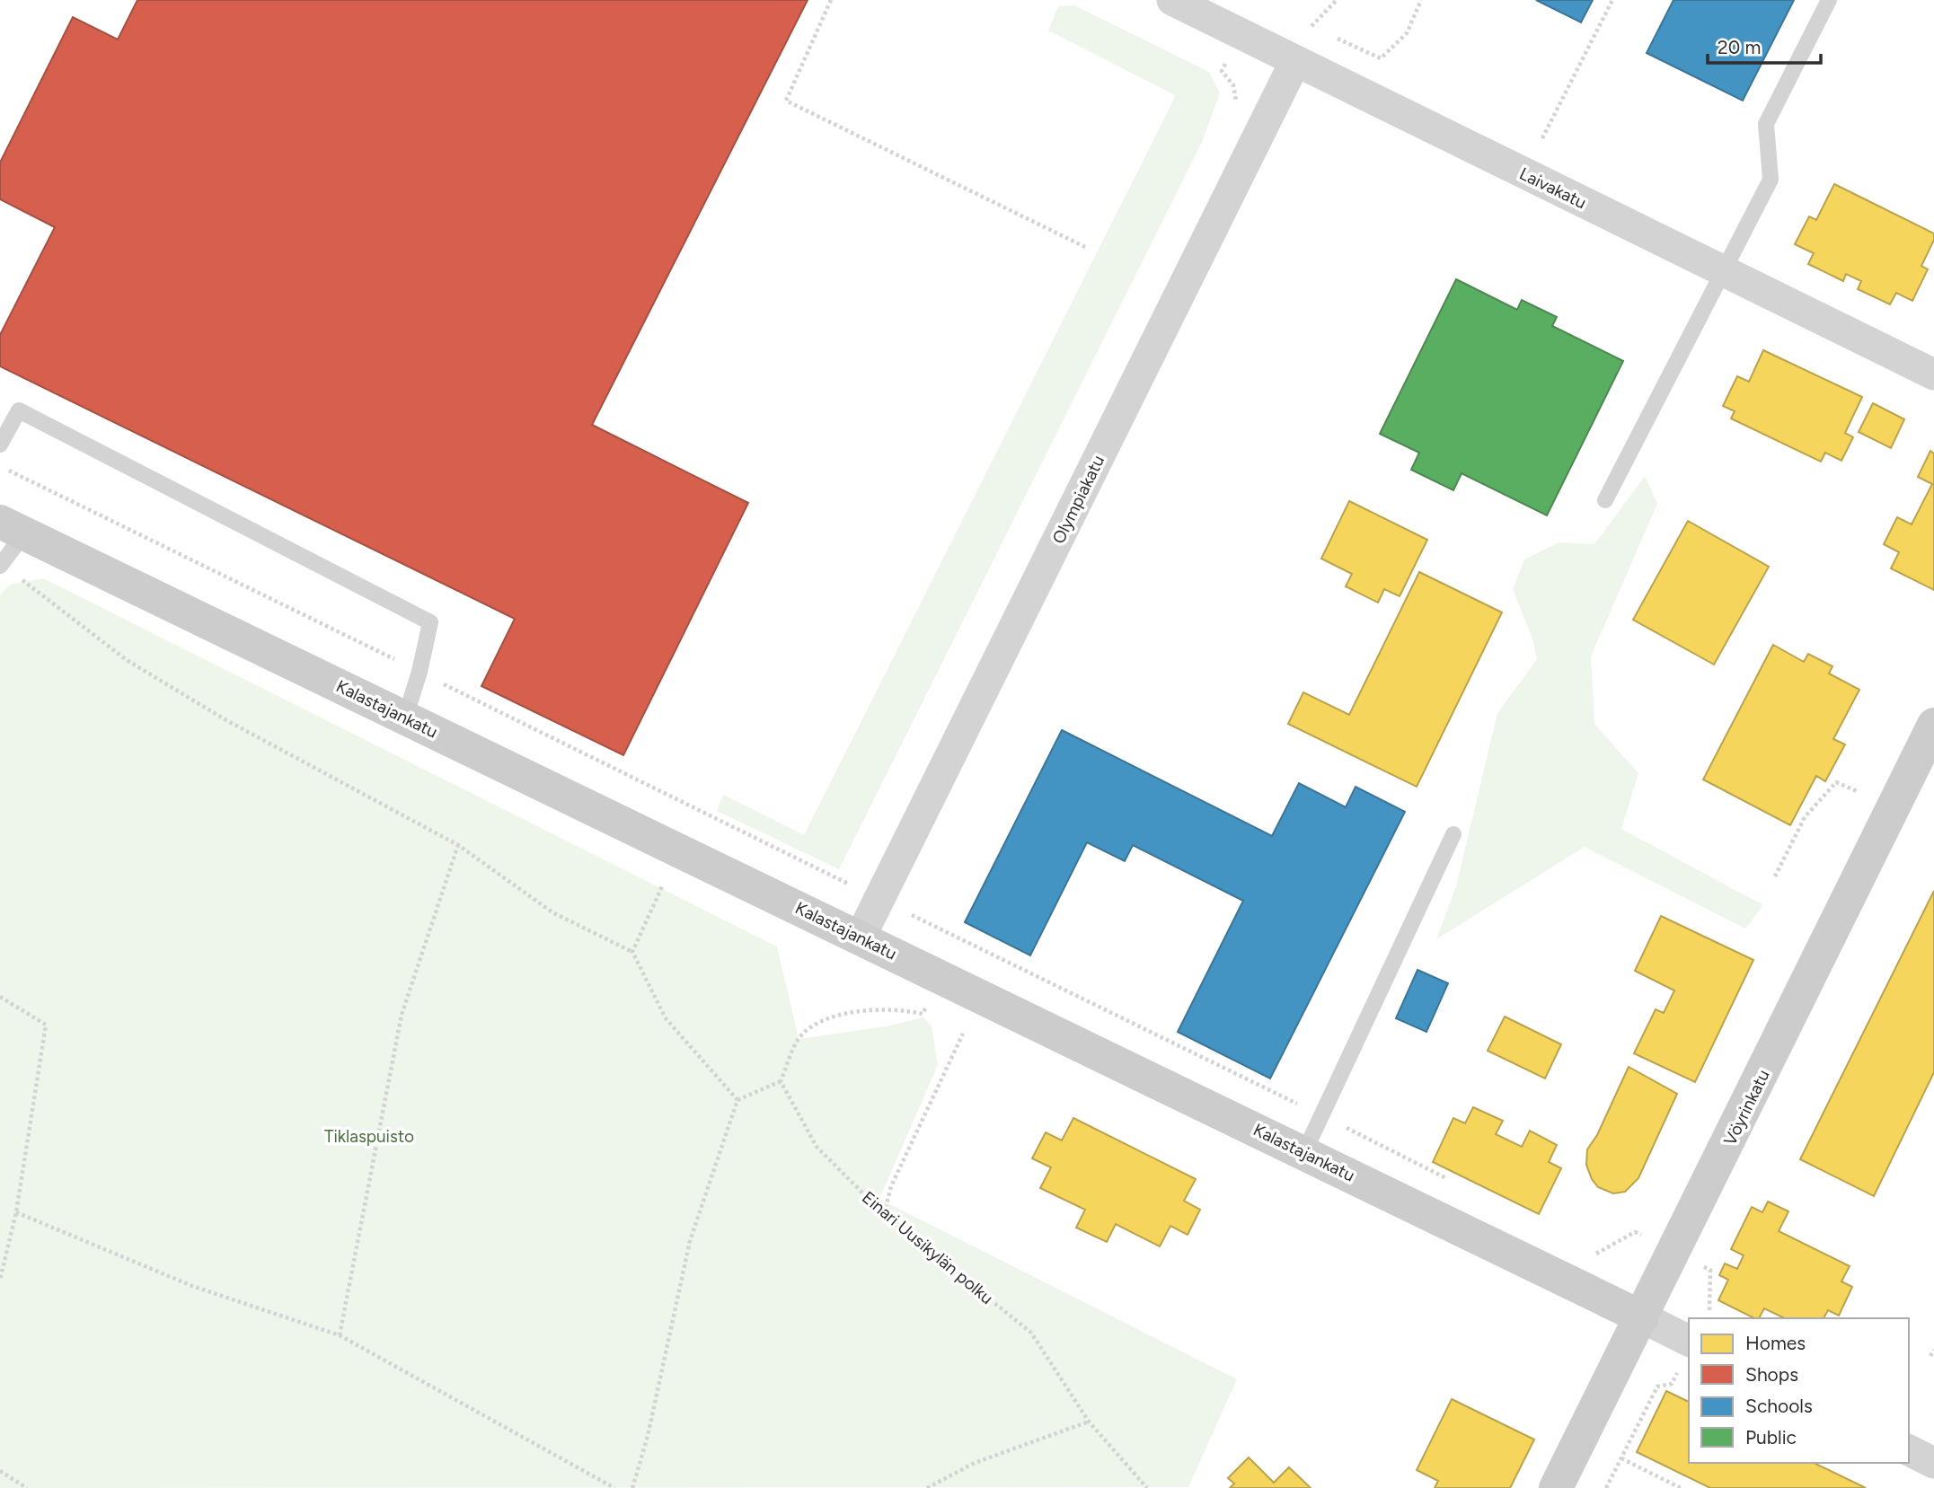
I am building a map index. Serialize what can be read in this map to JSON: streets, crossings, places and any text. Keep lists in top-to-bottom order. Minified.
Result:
{"streets":{"street":["Laivakatu","Olympiakatu","Kalastajankatu","Vöyrinkatu"],"path":["Einari Uusikylän polku"]},"crossings":[["Laivakatu","Olympiakatu"],["Olympiakatu","Kalastajankatu"],["Kalastajankatu","Vöyrinkatu"]],"parks":["Tiklaspuisto"],"legend":["Homes","Shops","Schools","Public"],"scale_bar":"20 m"}
